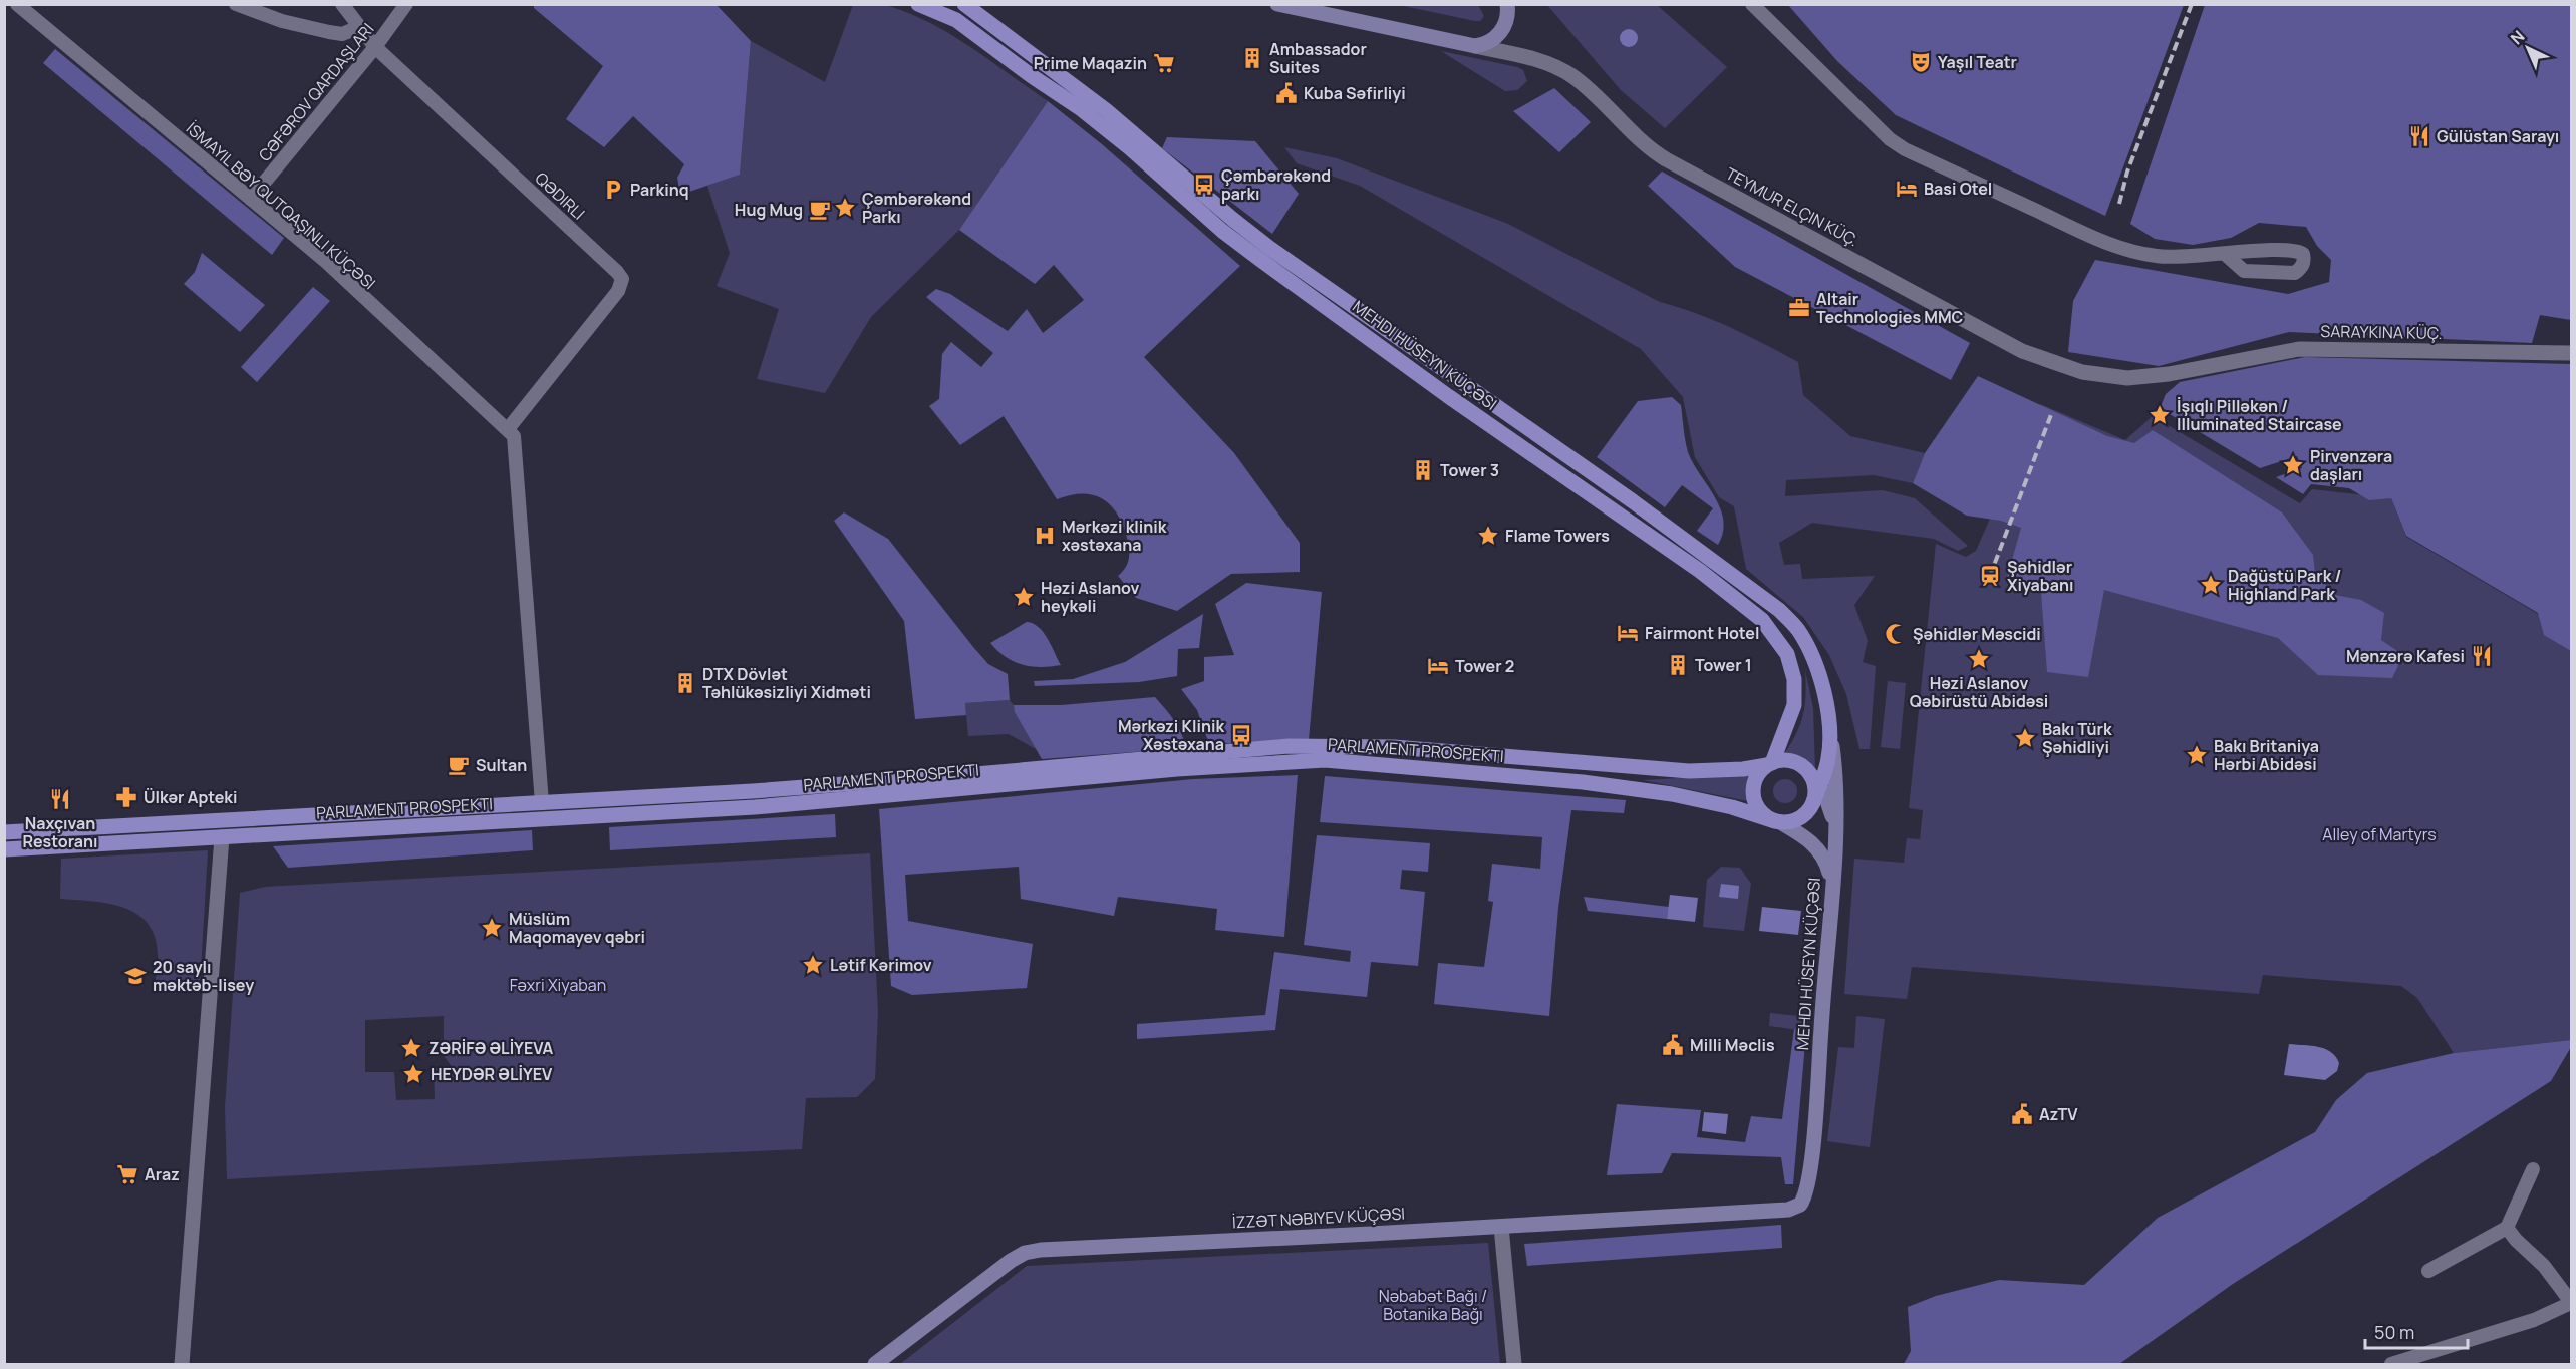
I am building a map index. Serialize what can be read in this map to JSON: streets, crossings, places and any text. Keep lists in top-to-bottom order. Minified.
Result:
{"streets":{"main road":["MEHDI HÜSEYN KÜÇƏSI","PARLAMENT PROSPEKTI","İZZƏT NƏBIYEV KÜÇƏSI"],"street":["QƏDIRLI","TEYMUR ELÇIN KÜÇ.","SARAYKINA KÜÇ."]},"crossings":[["TEYMUR ELÇIN KÜÇ.","SARAYKINA KÜÇ."],["MEHDI HÜSEYN KÜÇƏSI","PARLAMENT PROSPEKTI"],["MEHDI HÜSEYN KÜÇƏSI","İZZƏT NƏBIYEV KÜÇƏSI"]],"parks":["Alley of Martyrs","Fəxri Xiyaban","Nəbabət Bağı / Botanika Bağı"],"places":{"building":["Ambassador Suites","Tower 3","Tower 1","DTX Dövlət Təhlükəsizliyi Xidməti"],"theatre":["Yaşıl Teatr"],"supermarket":["Prime Maqazin","Araz"],"public building":["Kuba Səfirliyi","Milli Məclis","AzTV"],"restaurant":["Gülüstan Sarayı","Mənzərə Kafesi","Naxçıvan Restoranı"],"bus stop":["Çəmbərəkənd parkı","Mərkəzi Klinik Xəstəxana"],"hotel":["Basi Otel","Fairmont Hotel","Tower 2"],"parking":["Parkinq"],"place":["Çəmbərəkənd Parkı","İşıqlı Pilləkən / Illuminated Staircase","Pirvənzəra daşları","Flame Towers","Dağüstü Park / Highland Park","Həzi Aslanov heykəli","Həzi Aslanov Qəbirüstü Abidəsi","Bakı Türk Şəhidliyi","Bakı Britaniya Hərbi Abidəsi","Müslüm Maqomayev qəbri","Lətif Kərimov","ZƏRİFƏ ƏLİYEVA","HEYDƏR ƏLİYEV"],"cafe":["Hug Mug","Sultan"],"office":["Altair Technologies MMC"],"hospital":["Mərkəzi klinik xəstəxana"],"station":["Şəhidlər Xiyabanı"],"mosque":["Şəhidlər Məscidi"],"pharmacy":["Ülkər Apteki"],"school or university":["20 saylı məktəb-lisey"]},"scale_bar":"50 m","north":"top left"}
